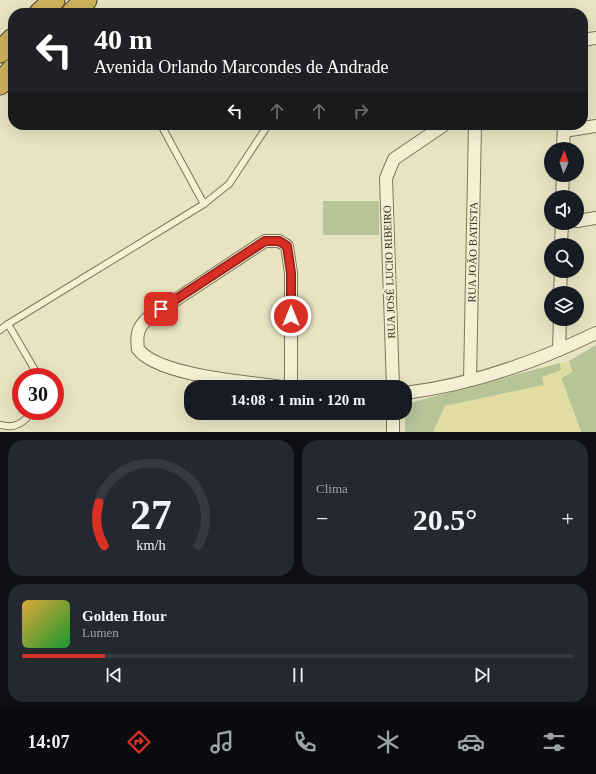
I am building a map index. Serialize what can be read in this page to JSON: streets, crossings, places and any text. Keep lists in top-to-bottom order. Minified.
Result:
{"streets":{"street":["RUA JOÃO BATISTA","RUA JOSÉ LUCIO RIBEIRO"]},"north":"top","page":{"turn":["40 m","Avenida Orlando Marcondes de Andrade"],"limit":"30","trip":"14:08 · 1 min · 120 m","tile":"Clima","heat":["−","20.5°","+"],"song":["Golden Hour","Lumen"],"tabs":"14:07","gauge":["27","km/h"]}}
